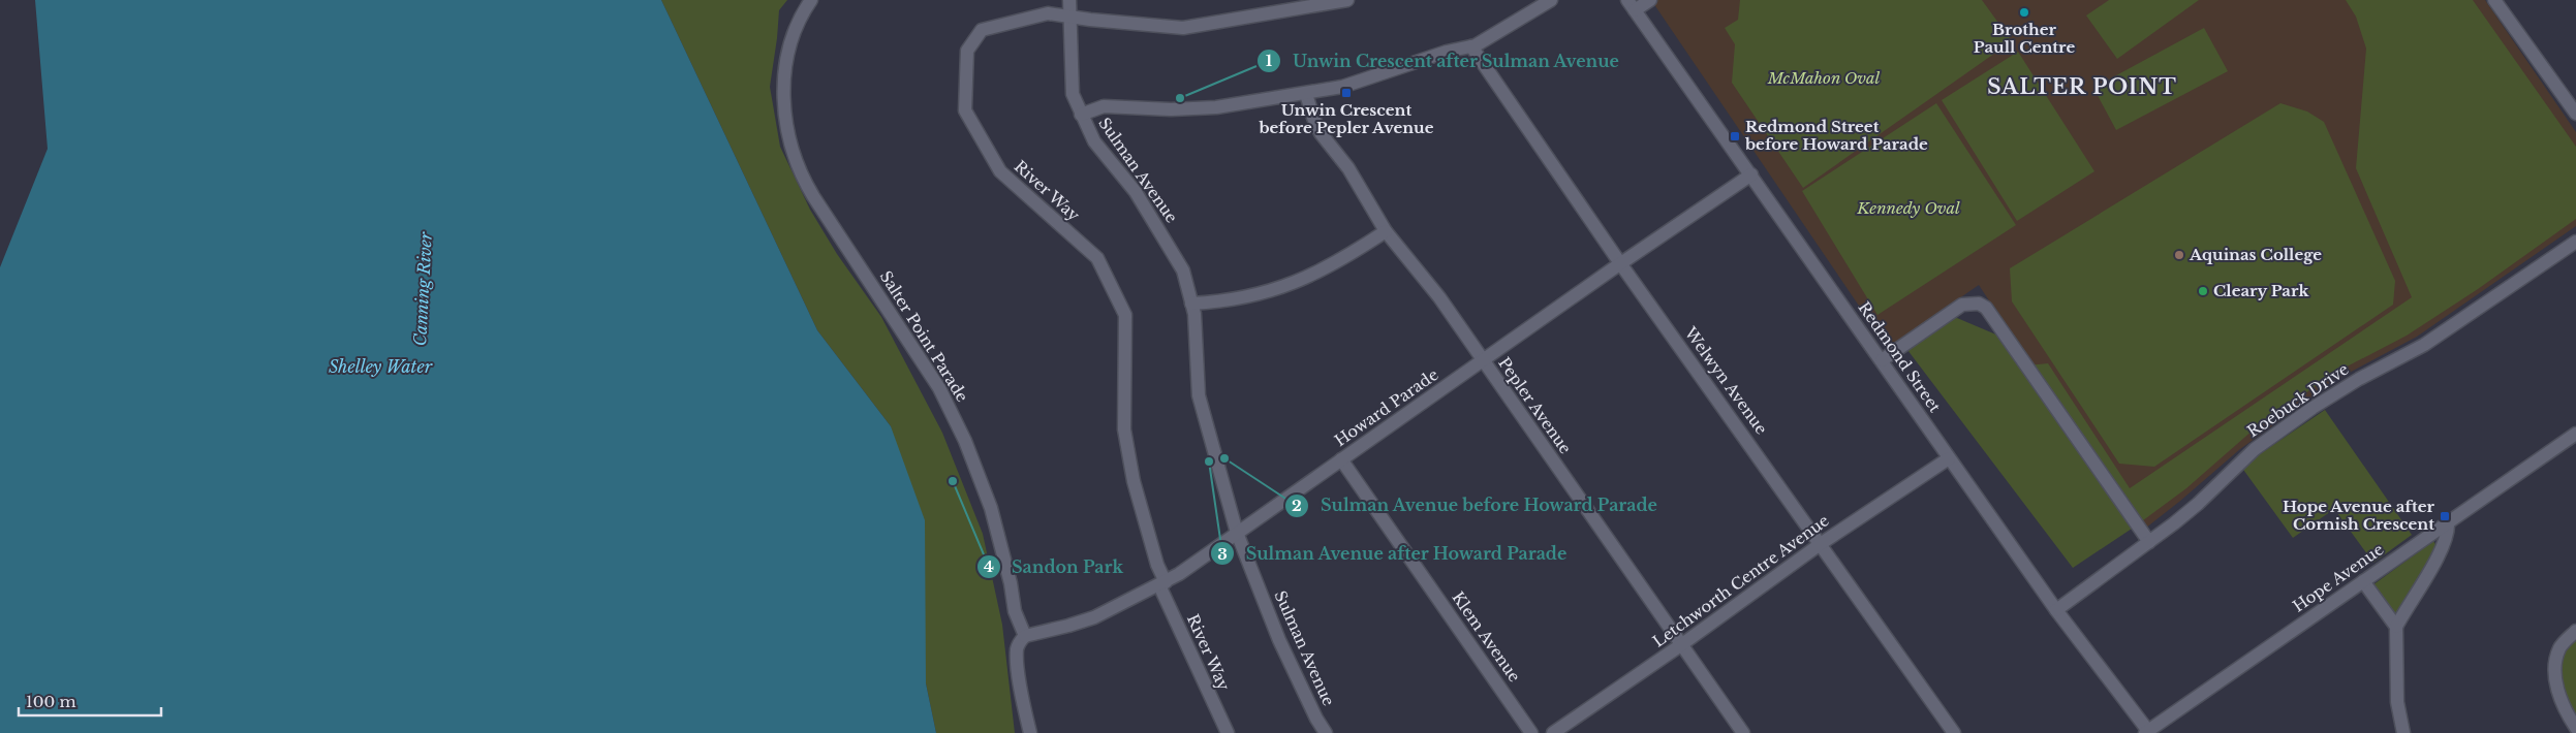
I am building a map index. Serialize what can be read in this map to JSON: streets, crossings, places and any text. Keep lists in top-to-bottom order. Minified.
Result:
{"streets":{"street":["Sulman Avenue","River Way","Salter Point Parade","Redmond Street","Welwyn Avenue","Roebuck Drive","Pepler Avenue","Howard Parade","Hope Avenue","Letchworth Centre Avenue","Klem Avenue"]},"crossings":[["Sulman Avenue","River Way"],["Sulman Avenue","Howard Parade"],["River Way","Howard Parade"],["Salter Point Parade","Howard Parade"],["Redmond Street","Roebuck Drive"],["Redmond Street","Howard Parade"],["Redmond Street","Hope Avenue"],["Redmond Street","Letchworth Centre Avenue"],["Welwyn Avenue","Howard Parade"],["Welwyn Avenue","Letchworth Centre Avenue"],["Pepler Avenue","Howard Parade"],["Pepler Avenue","Letchworth Centre Avenue"],["Howard Parade","Klem Avenue"]],"districts":["SALTER POINT"],"water":["Canning River","Shelley Water"],"parks":["McMahon Oval","Kennedy Oval"],"places":{"other":["Brother Paull Centre","Unwin Crescent after Sulman Avenue","Aquinas College","Cleary Park","Sulman Avenue before Howard Parade","Sulman Avenue after Howard Parade","Sandon Park"],"transit":["Unwin Crescent before Pepler Avenue","Redmond Street before Howard Parade","Hope Avenue after Cornish Crescent"]},"scale_bar":"100 m"}
